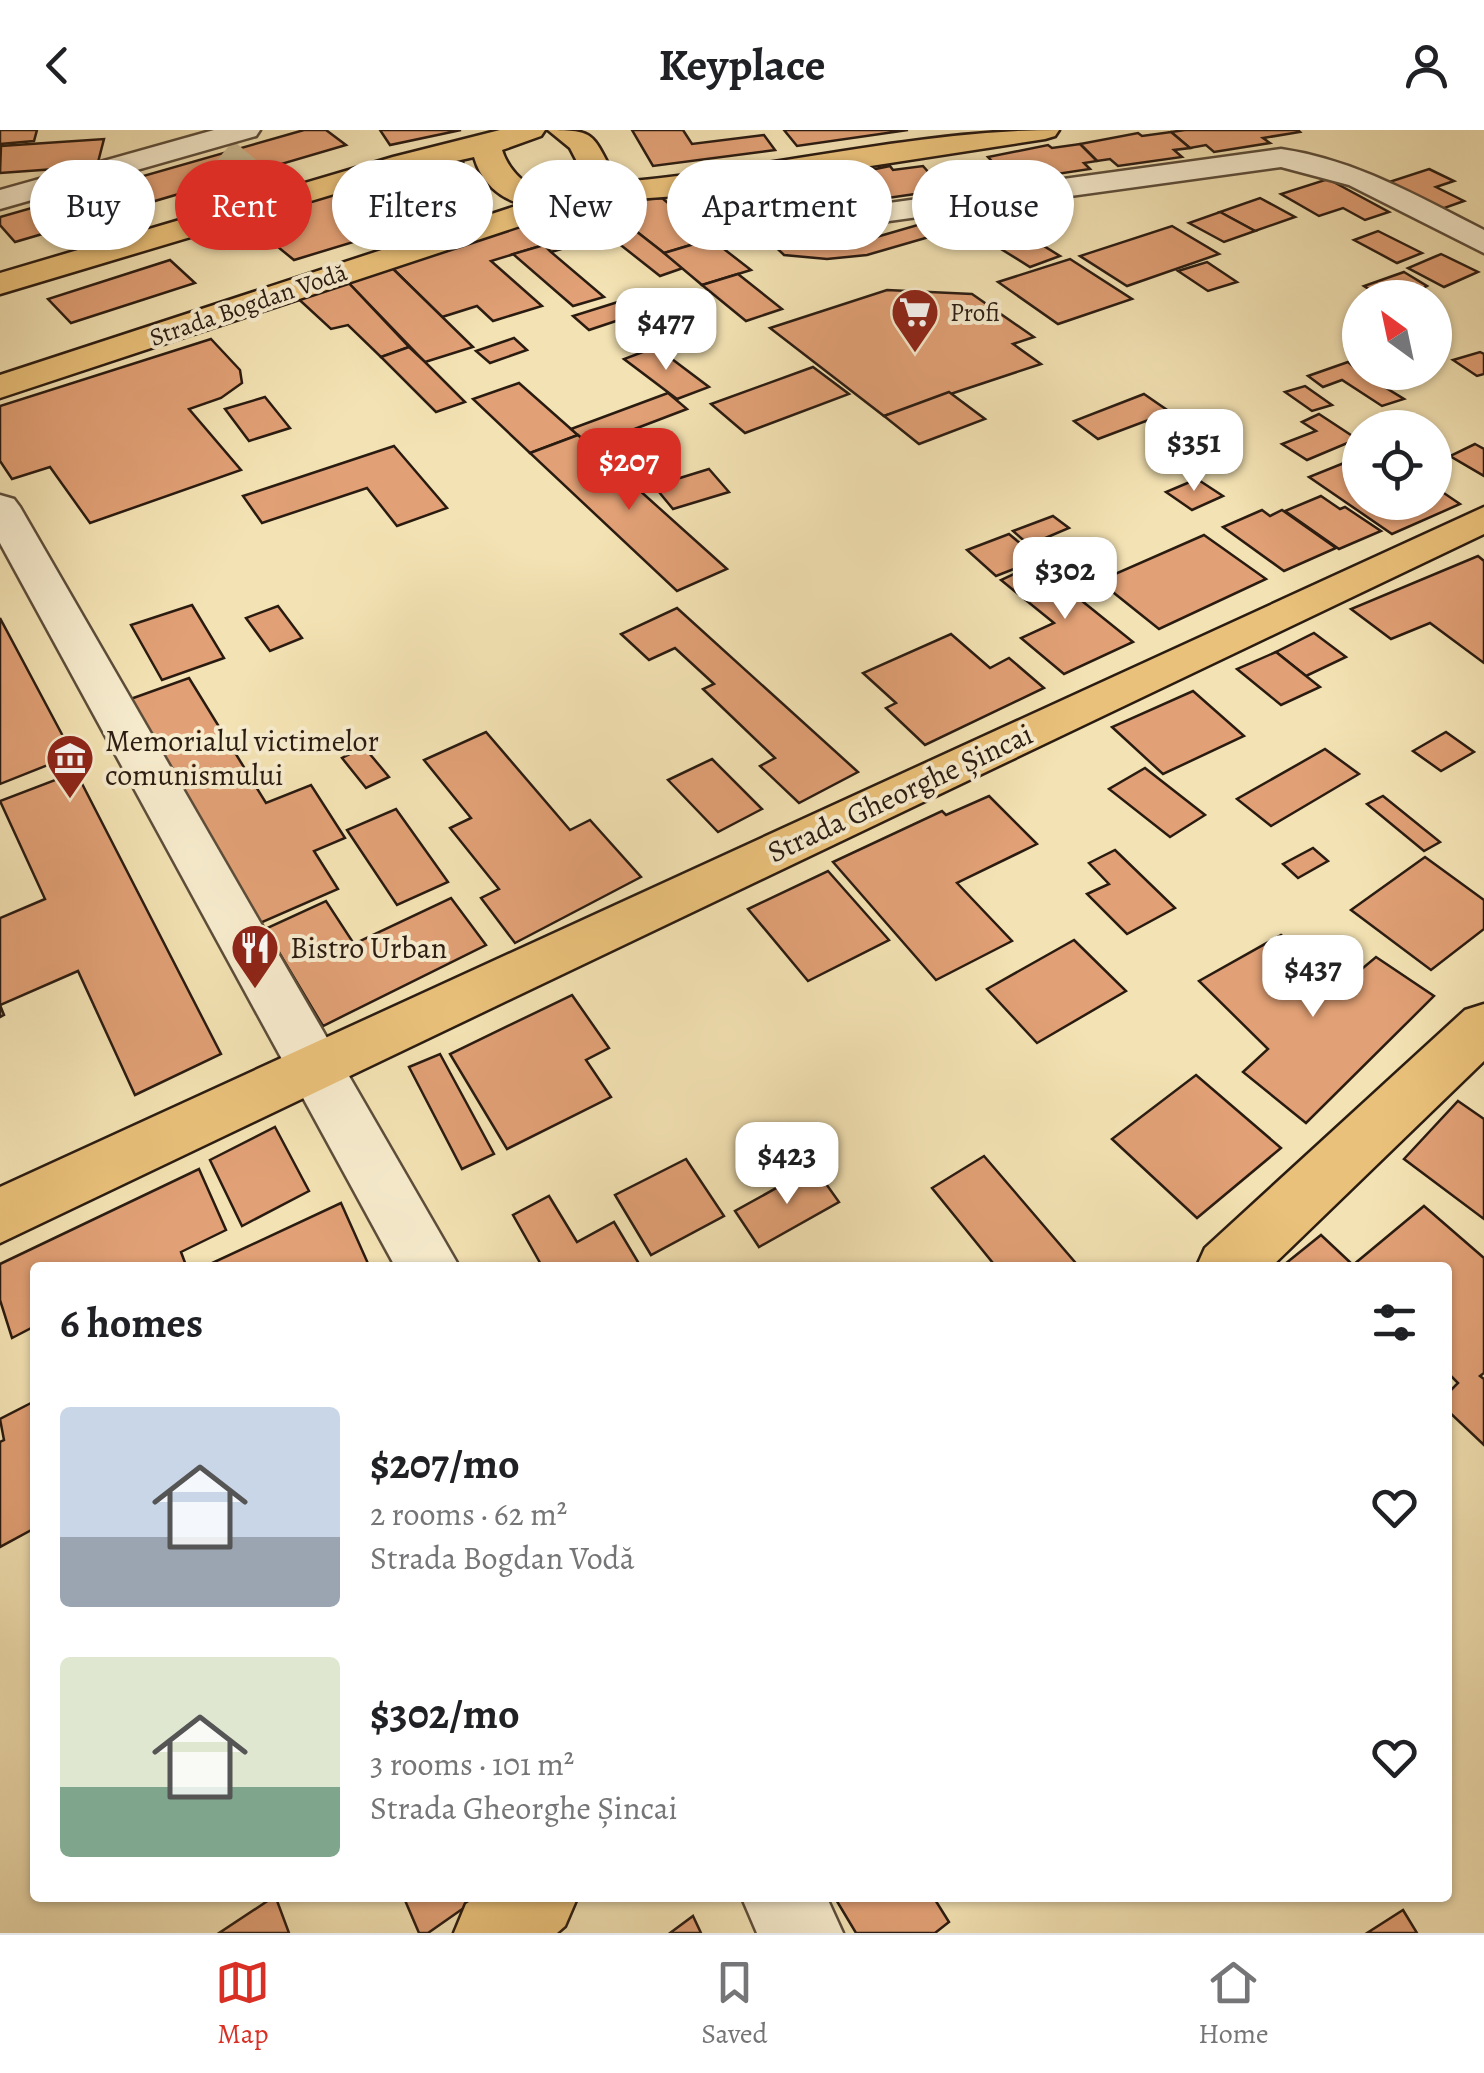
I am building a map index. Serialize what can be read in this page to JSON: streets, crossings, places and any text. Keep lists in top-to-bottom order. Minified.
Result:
{"streets":{"main road":["Strada Bogdan Vodă","Strada Gheorghe Șincai"]},"places":{"supermarket":["Profi"],"museum":["Memorialul victimelor comunismului"],"restaurant":["Bistro Urban"]},"north":"top left","page":{"header":"Keyplace","chip":["Buy","Rent","Filters","New","Apartment","House"],"price":["$477","$351","$207","$302","$437","$423"],"heading":"6 homes","list":[{"name":"$207/mo","note":"2 rooms · 62 m² · Strada Bogdan Vodă"},{"name":"$302/mo","note":"3 rooms · 101 m² · Strada Gheorghe Șincai"}],"tabs":["Map","Saved","Home"]}}
